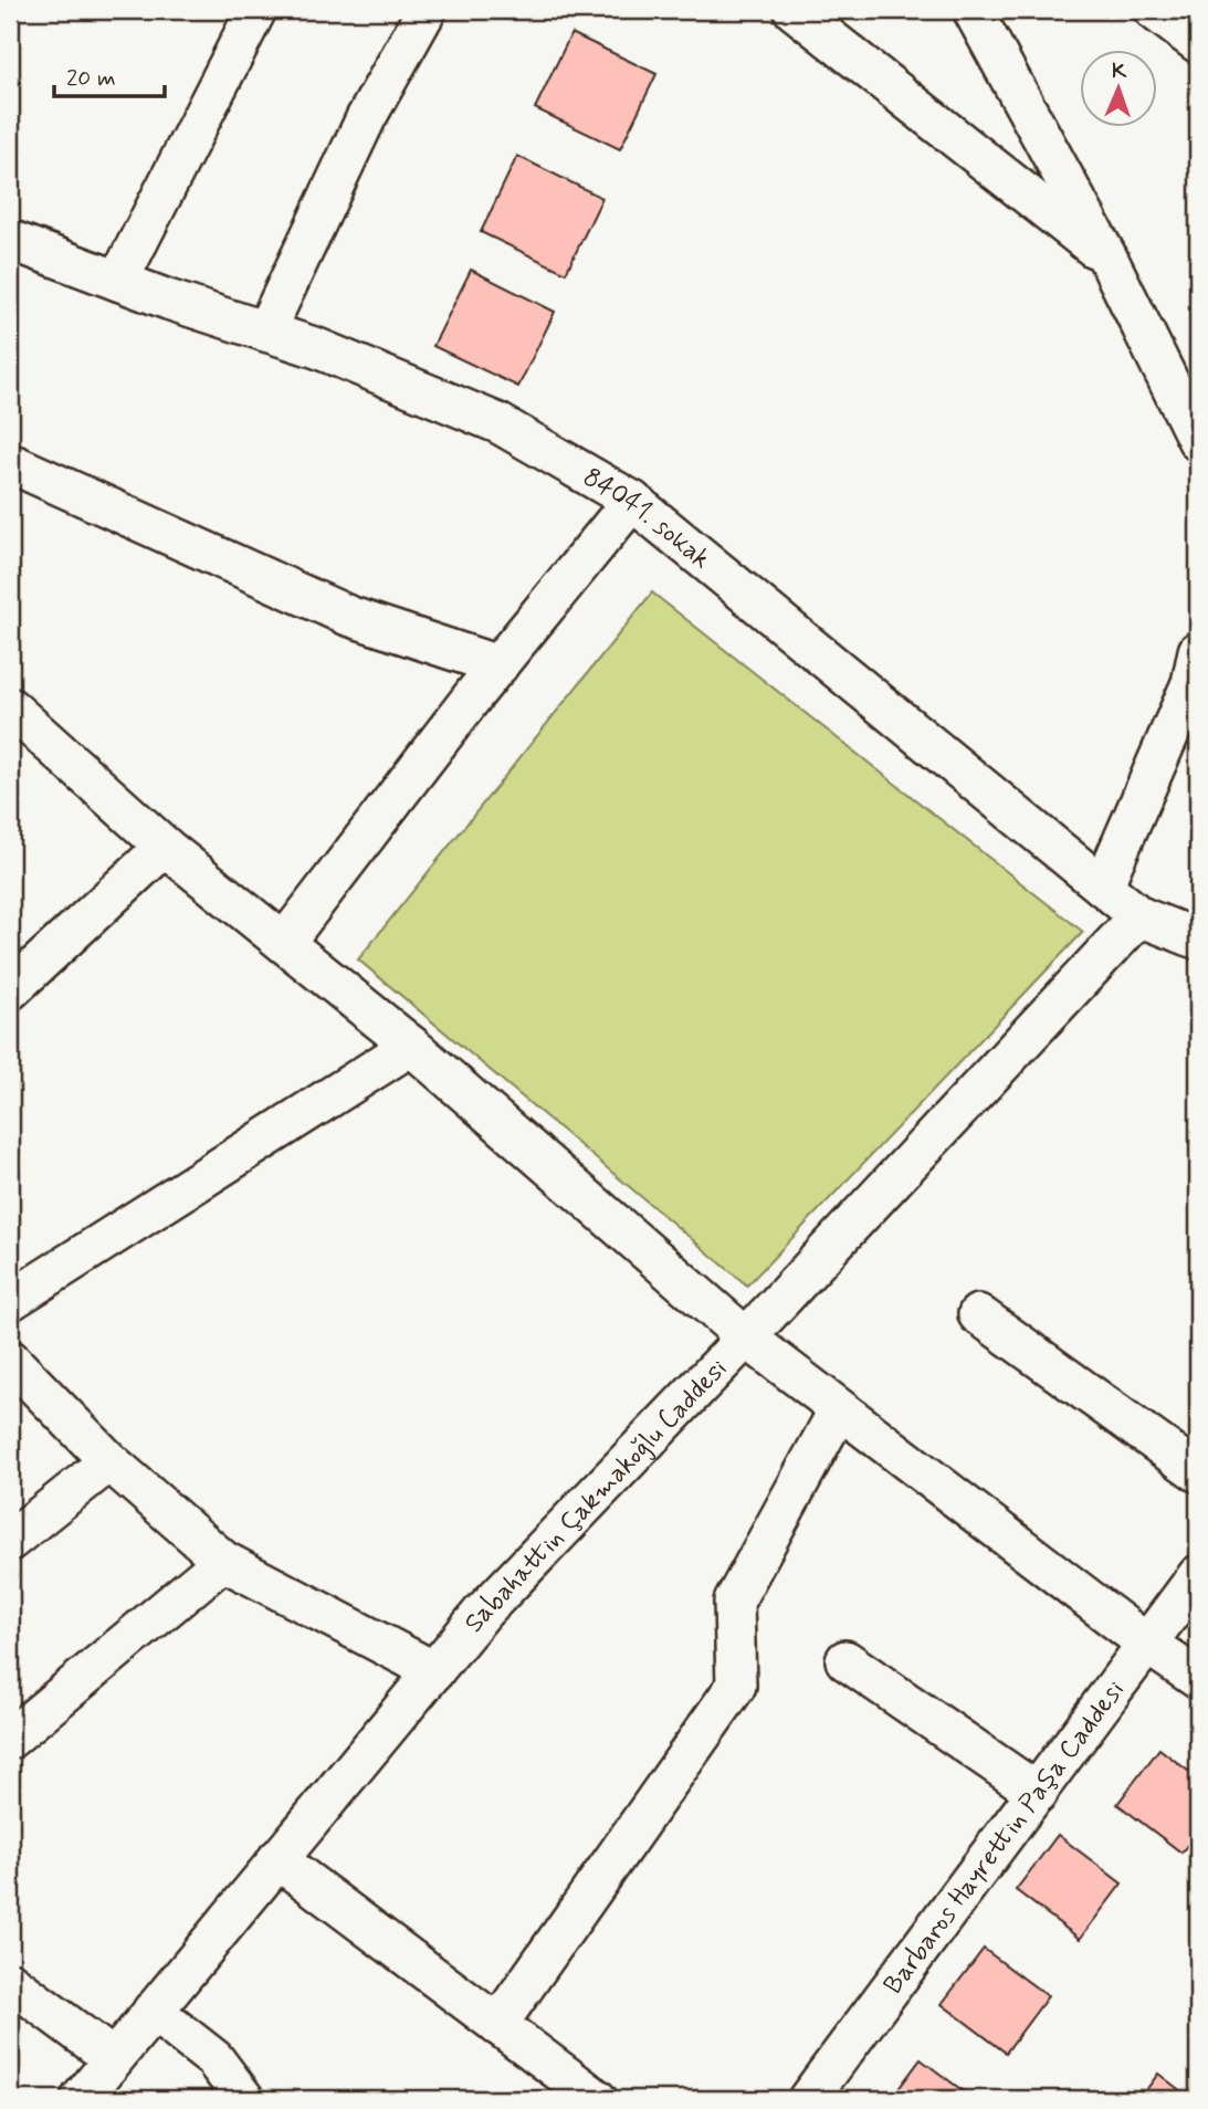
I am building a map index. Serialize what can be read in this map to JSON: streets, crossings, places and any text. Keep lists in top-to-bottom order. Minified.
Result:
{"streets":{"street":["84041. sokak","Sabahattin Çakmakoğlu Caddesi","Barbaros Hayrettin Paşa Caddesi"]},"crossings":[["84041. sokak","Sabahattin Çakmakoğlu Caddesi"]],"scale_bar":"20 m","north":"top"}
